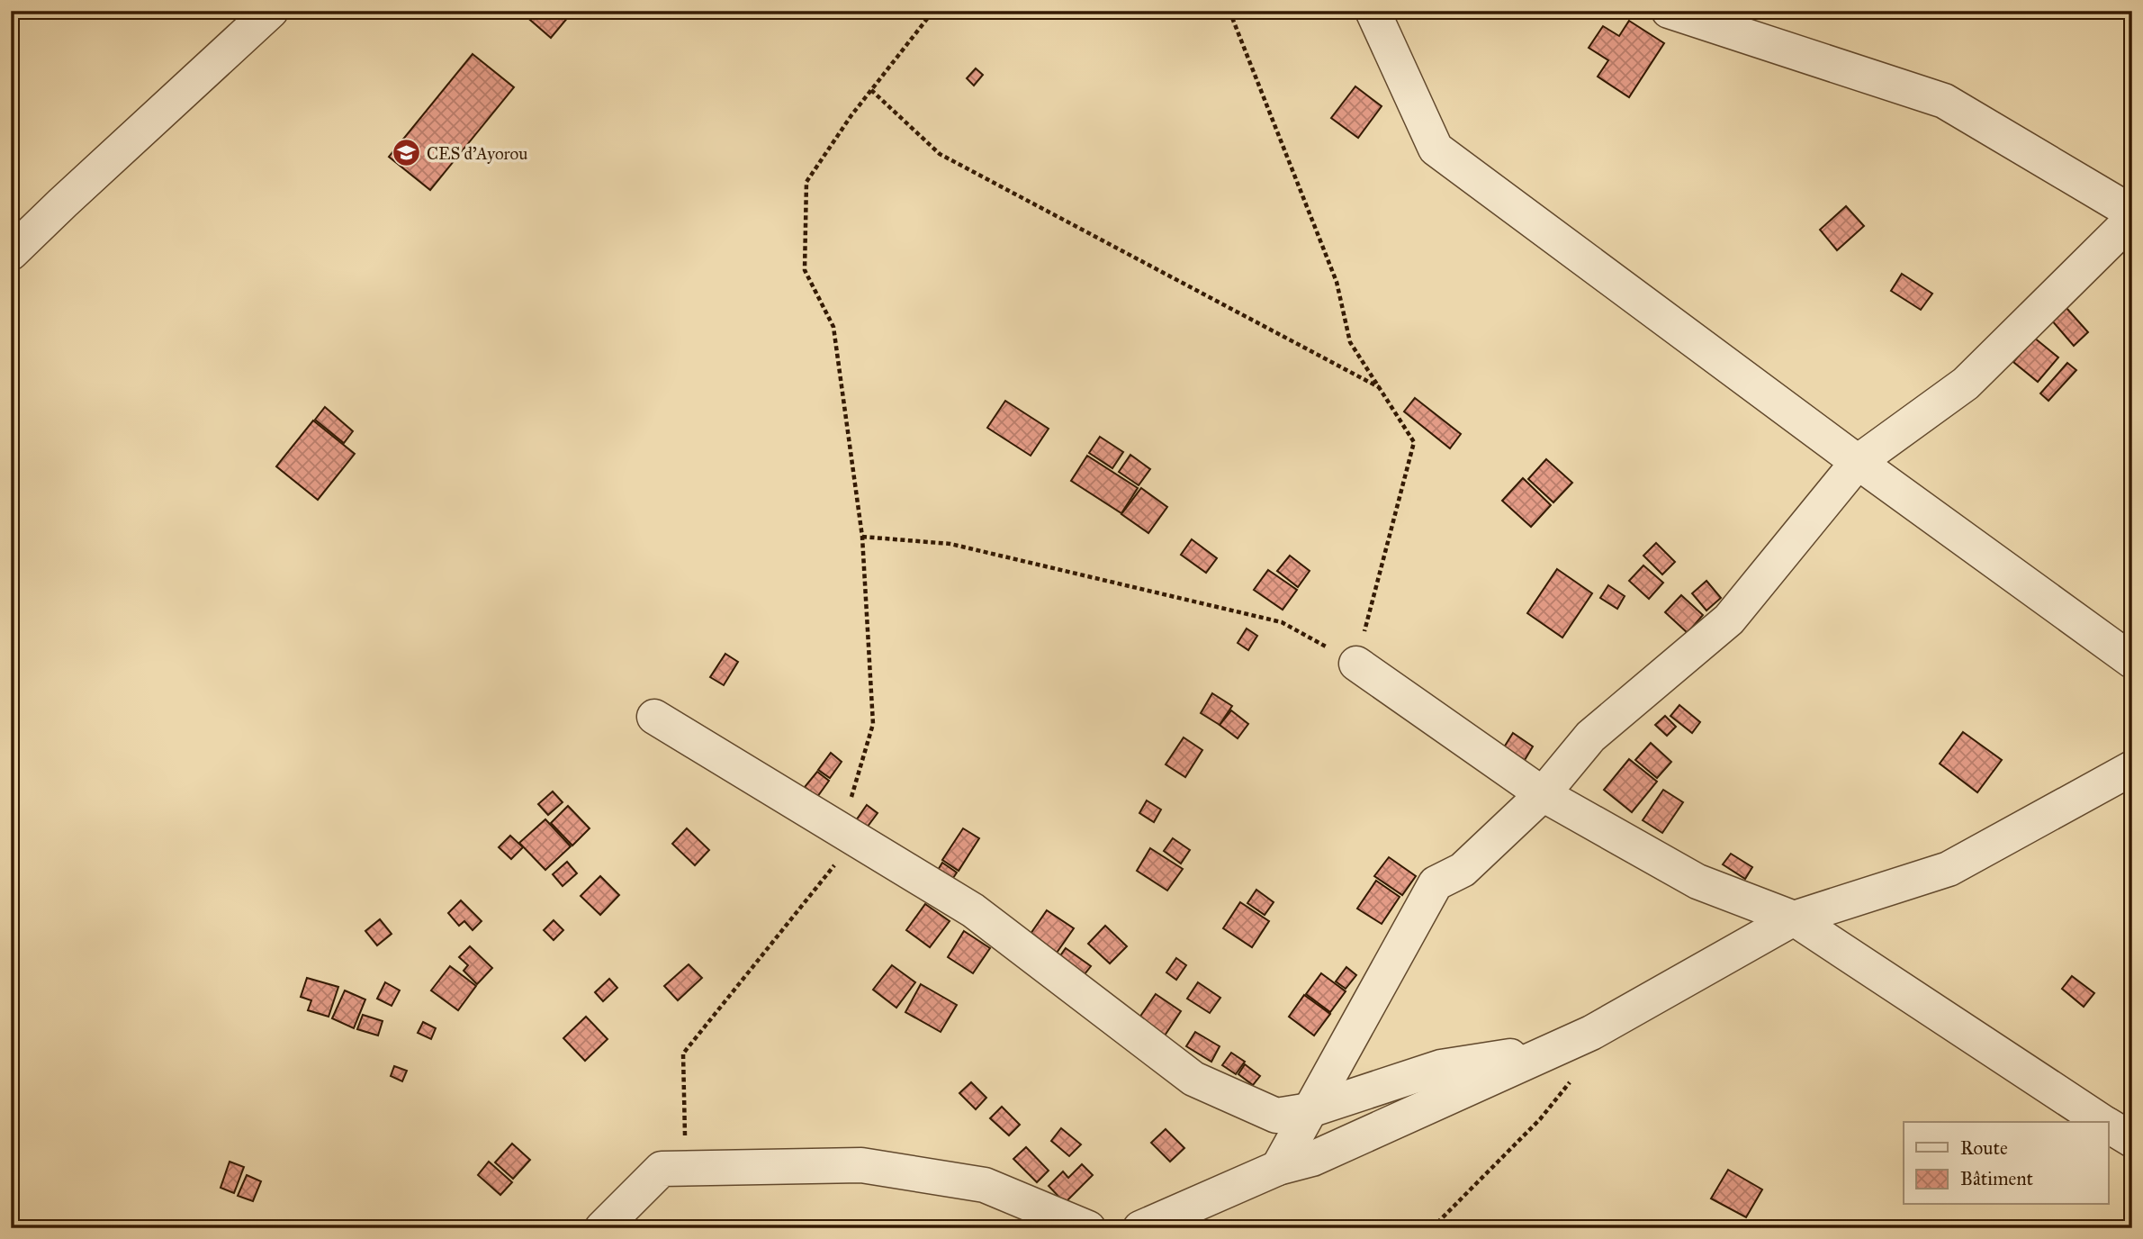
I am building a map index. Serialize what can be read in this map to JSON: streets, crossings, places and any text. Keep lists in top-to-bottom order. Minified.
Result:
{"places":{"school or university":["CES d'Ayorou"]},"legend":["Route","Bâtiment"]}
